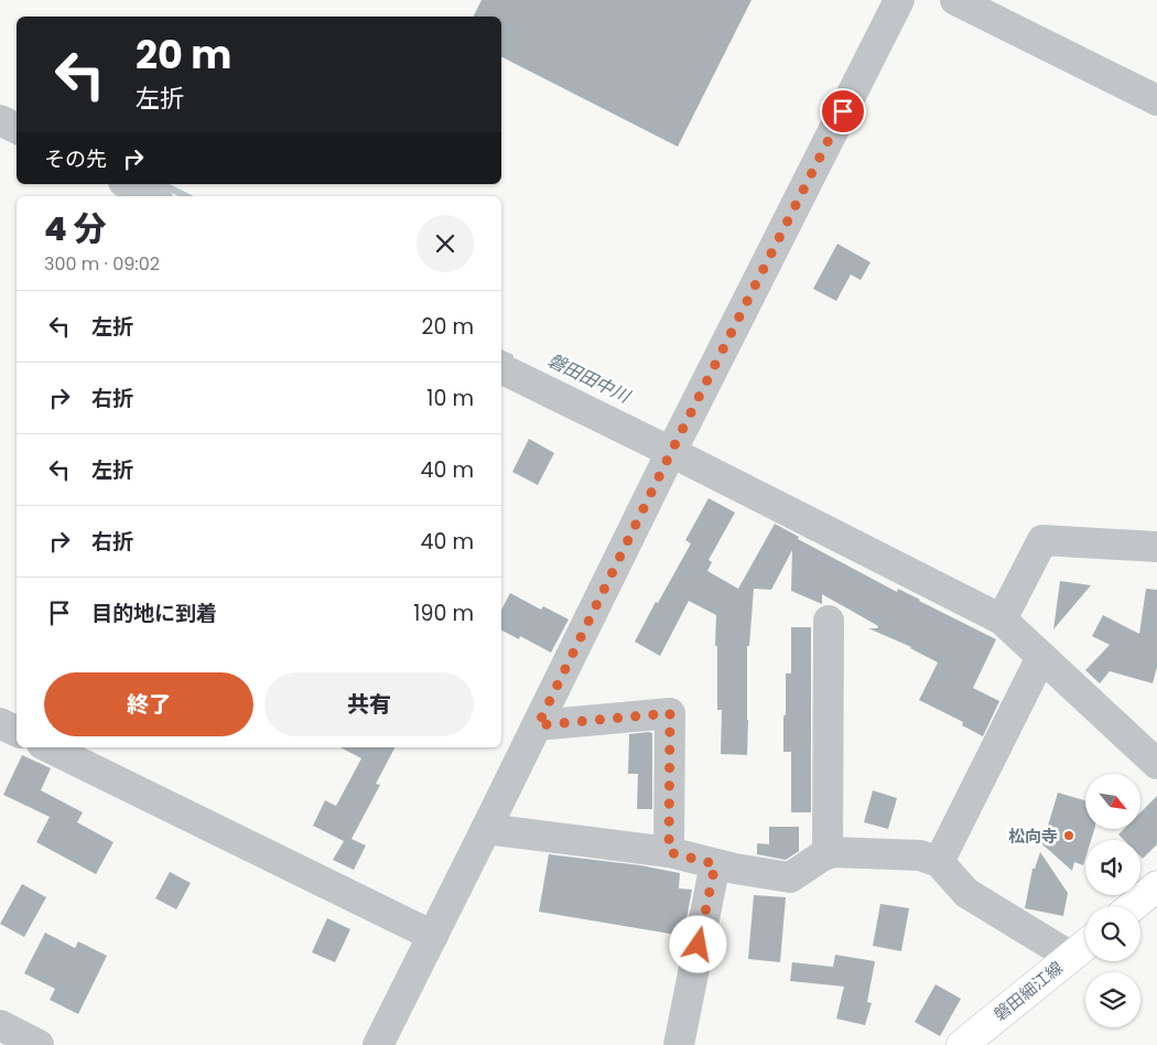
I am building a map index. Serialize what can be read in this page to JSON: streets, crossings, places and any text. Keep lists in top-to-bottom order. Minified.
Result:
{"streets":{"main road":["磐田細江線"]},"water":["磐田田中川"],"places":["松向寺"],"north":"bottom right","page":{"turn":["20 m","左折"],"then":"その先","heading":["4 分","300 m · 09:02"],"list":[{"name":"左折","value":"20 m"},{"name":"右折","value":"10 m"},{"name":"左折","value":"40 m"},{"name":"右折","value":"40 m"},{"name":"目的地に到着","value":"190 m"}],"buttons":["終了","共有"]}}
